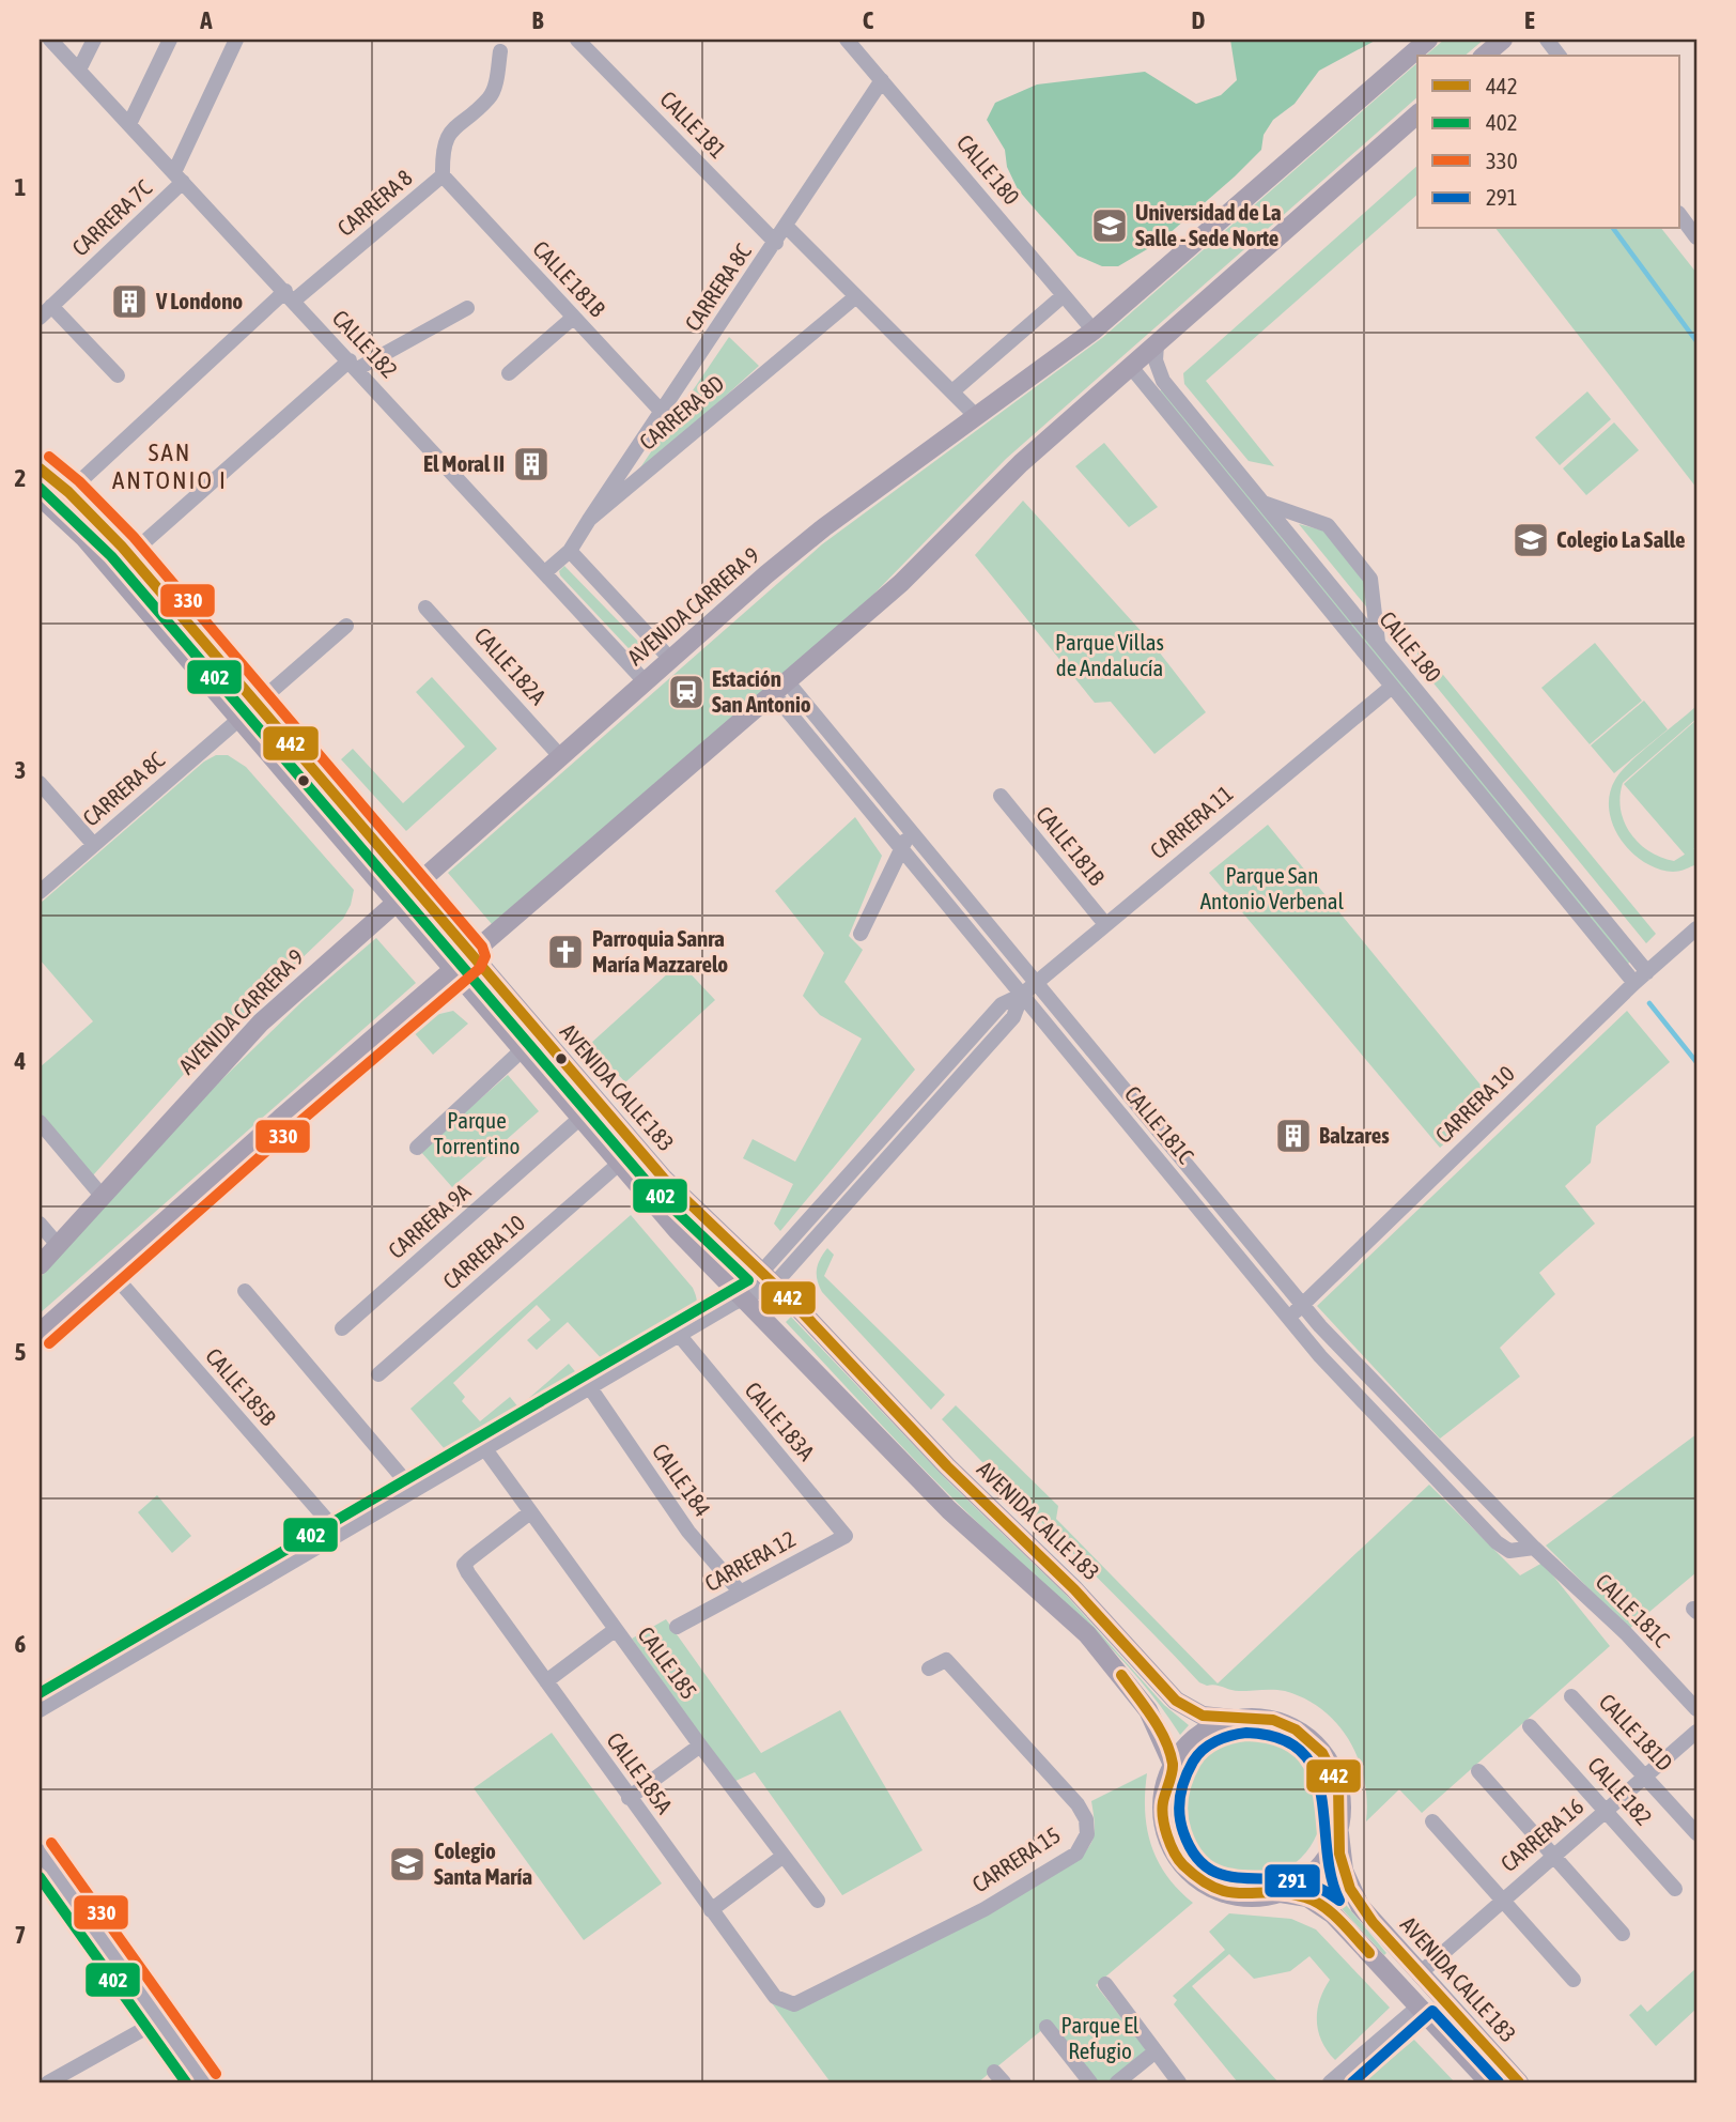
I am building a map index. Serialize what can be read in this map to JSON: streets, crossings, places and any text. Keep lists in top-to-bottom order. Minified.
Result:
{"streets":{"main road":["AVENIDA CARRERA 9","AVENIDA CALLE 183"],"street":["CALLE 181","CALLE 180","CARRERA 8","CARRERA 7C","CALLE 181B","CARRERA 8C","CALLE 182","CARRERA 8D","CALLE 182A","CARRERA 11","CARRERA 10","CALLE 181C","CARRERA 9A","CALLE 185B","CALLE 183A","CALLE 184","CARRERA 12","CALLE 185","CALLE 181D","CALLE 185A","CARRERA 16","CARRERA 15"]},"crossings":[["CALLE 181","CARRERA 8C"],["CALLE 180","CARRERA 8C"],["CALLE 180","AVENIDA CARRERA 9"],["CALLE 180","CARRERA 11"],["CALLE 180","CARRERA 10"],["CARRERA 8","CALLE 181B"],["CARRERA 8","CALLE 182"],["CARRERA 8","AVENIDA CALLE 183"],["CARRERA 7C","CALLE 182"],["CALLE 181B","CARRERA 8C"],["CALLE 181B","CARRERA 11"],["CARRERA 8C","CARRERA 8D"],["CARRERA 8C","AVENIDA CALLE 183"],["CALLE 182","CARRERA 8D"],["CALLE 182","AVENIDA CARRERA 9"],["CALLE 182","CARRERA 16"],["AVENIDA CARRERA 9","CALLE 182A"],["AVENIDA CARRERA 9","AVENIDA CALLE 183"],["CARRERA 11","AVENIDA CALLE 183"],["CARRERA 11","CALLE 181C"],["CARRERA 11","CALLE 185B"],["CARRERA 11","CALLE 183A"],["CARRERA 11","CALLE 184"],["CARRERA 11","CALLE 185"],["AVENIDA CALLE 183","CARRERA 10"],["AVENIDA CALLE 183","CARRERA 9A"],["AVENIDA CALLE 183","CARRERA 16"],["CARRERA 10","CALLE 181C"],["CALLE 183A","CARRERA 12"],["CALLE 184","CARRERA 12"],["CALLE 185","CALLE 185A"],["CALLE 181D","CARRERA 16"],["CALLE 185A","CARRERA 15"]],"districts":["SAN ANTONIO I"],"parks":["Parque Villas de Andalucía","Parque San Antonio Verbenal","Parque Torrentino","Parque El Refugio"],"places":{"school or university":["Universidad de La Salle - Sede Norte","Colegio La Salle","Colegio Santa María"],"building":["V Londono","El Moral II","Balzares"],"station":["Estación San Antonio"],"church":["Parroquia Sanra María Mazzarelo"]},"lines":["transit line 330","transit line 442","transit line 402","transit line 291"],"legend":["442","402","330","291"],"grid":{"columns":["A","B","C","D","E"],"rows":["1","2","3","4","5","6","7"]}}
